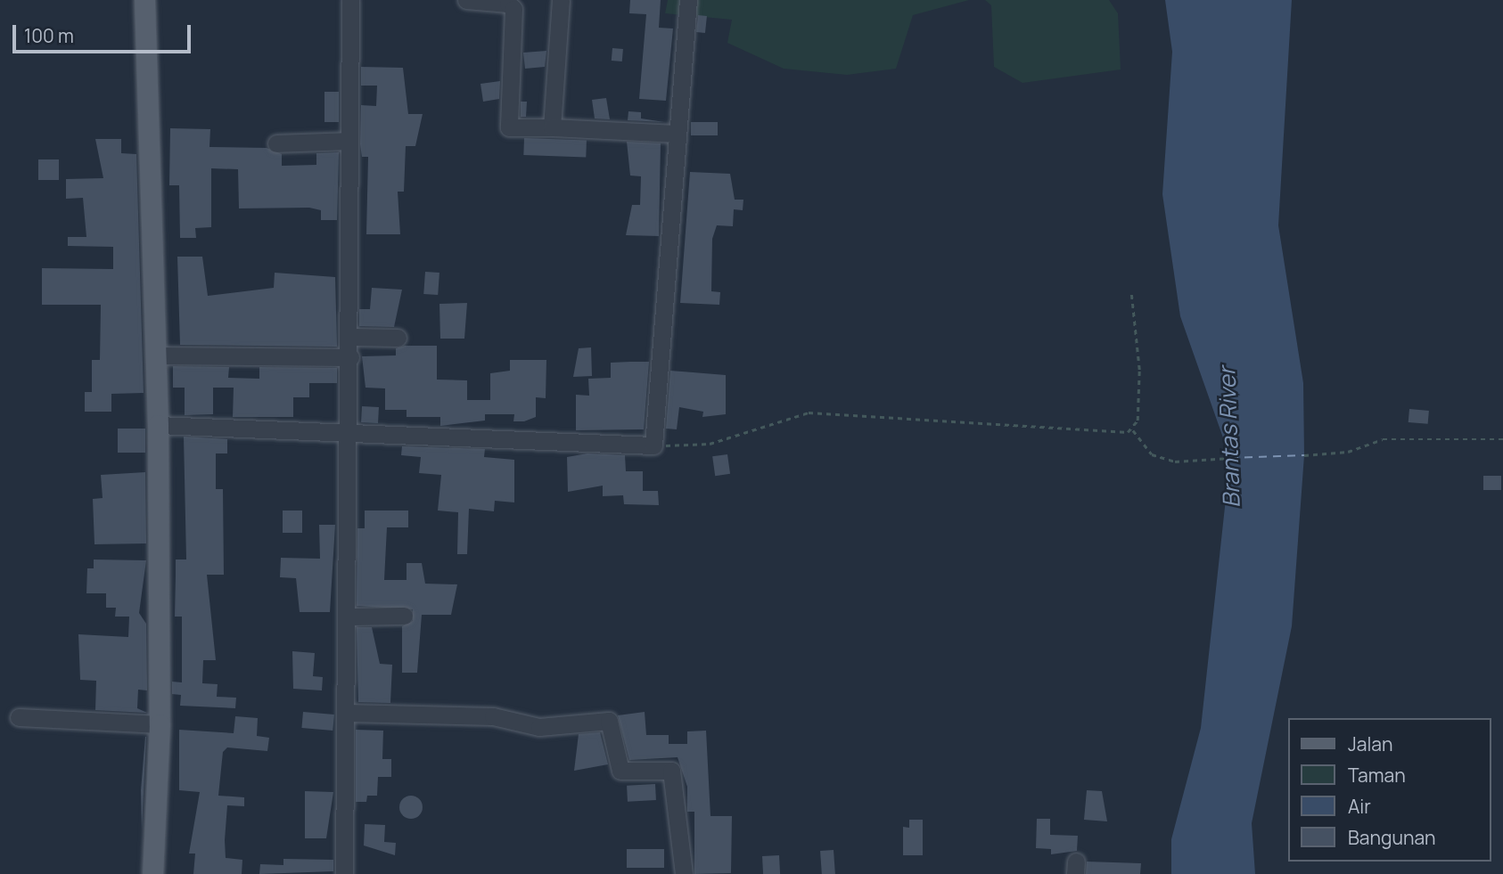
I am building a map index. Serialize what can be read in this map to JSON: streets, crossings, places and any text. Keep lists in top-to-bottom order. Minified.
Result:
{"water":["Brantas River"],"legend":["Jalan","Taman","Air","Bangunan"],"scale_bar":"100 m"}
